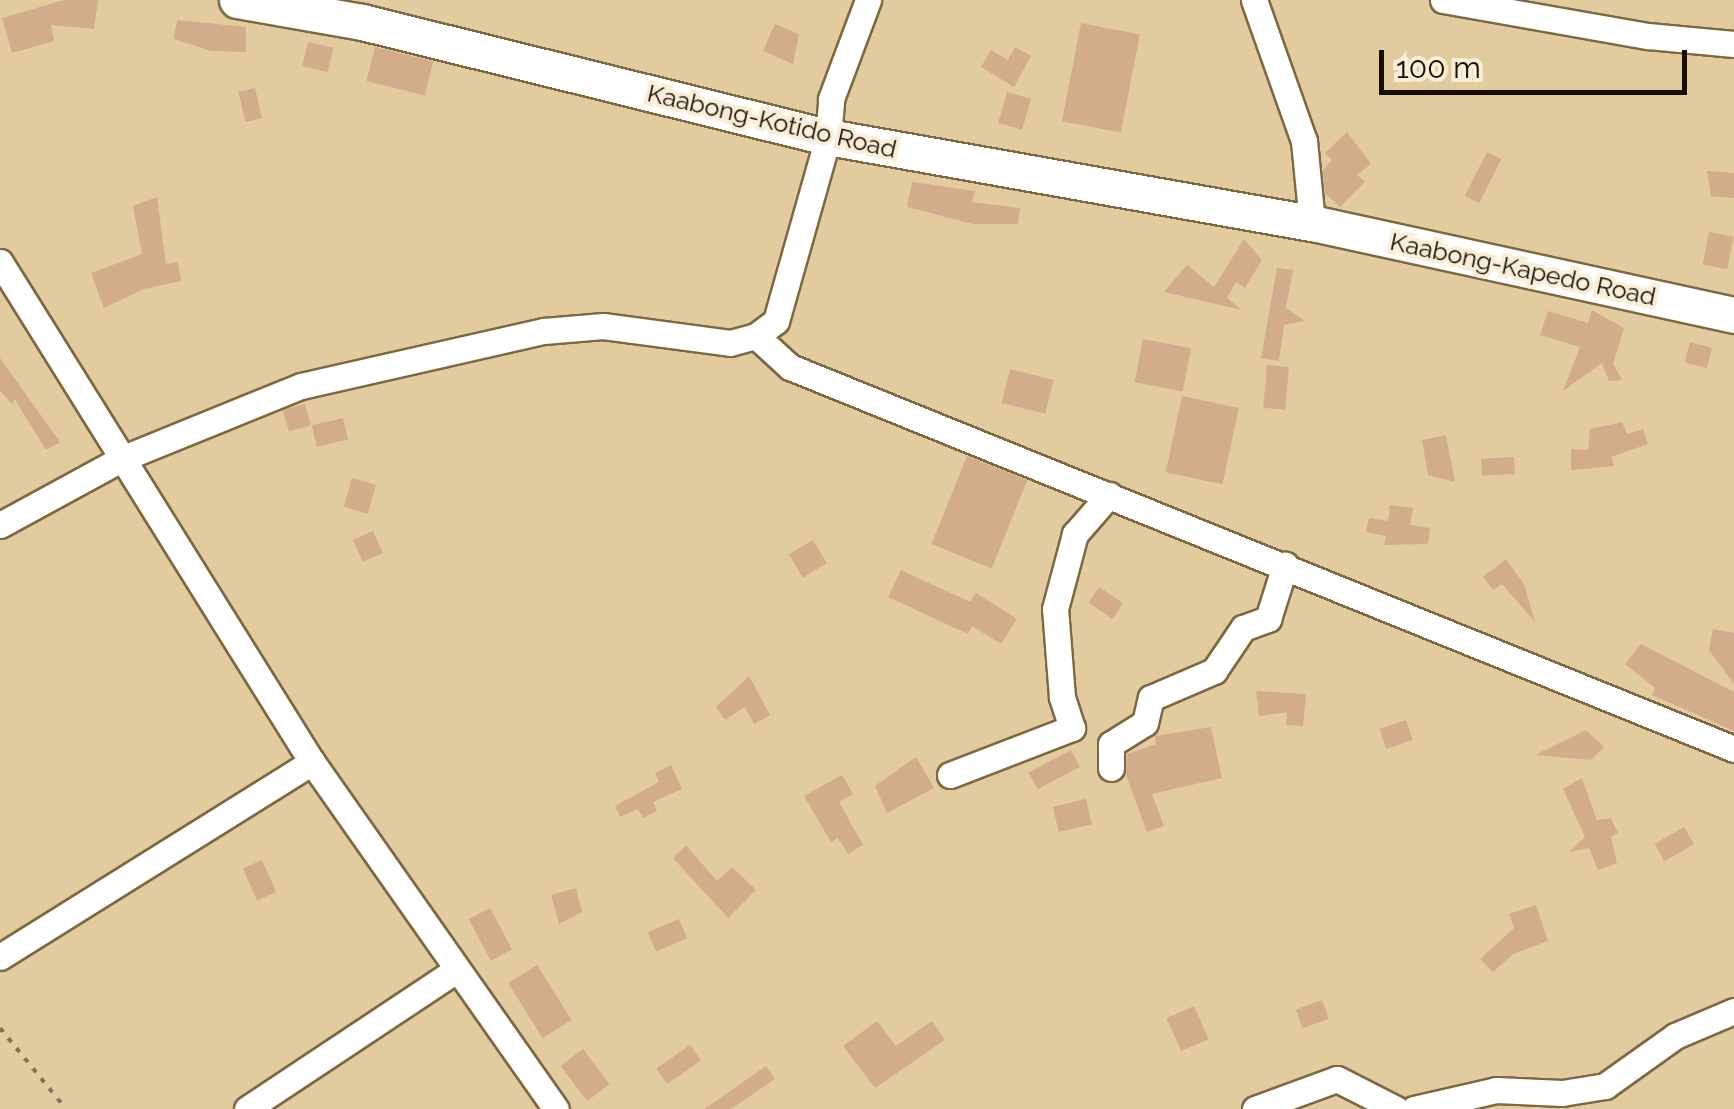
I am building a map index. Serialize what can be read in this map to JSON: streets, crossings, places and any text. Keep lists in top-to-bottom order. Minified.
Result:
{"streets":{"main road":["Kaabong-Kotido Road","Kaabong-Kapedo Road"]},"crossings":[["Kaabong-Kotido Road","Kaabong-Kapedo Road"]],"scale_bar":"100 m"}
